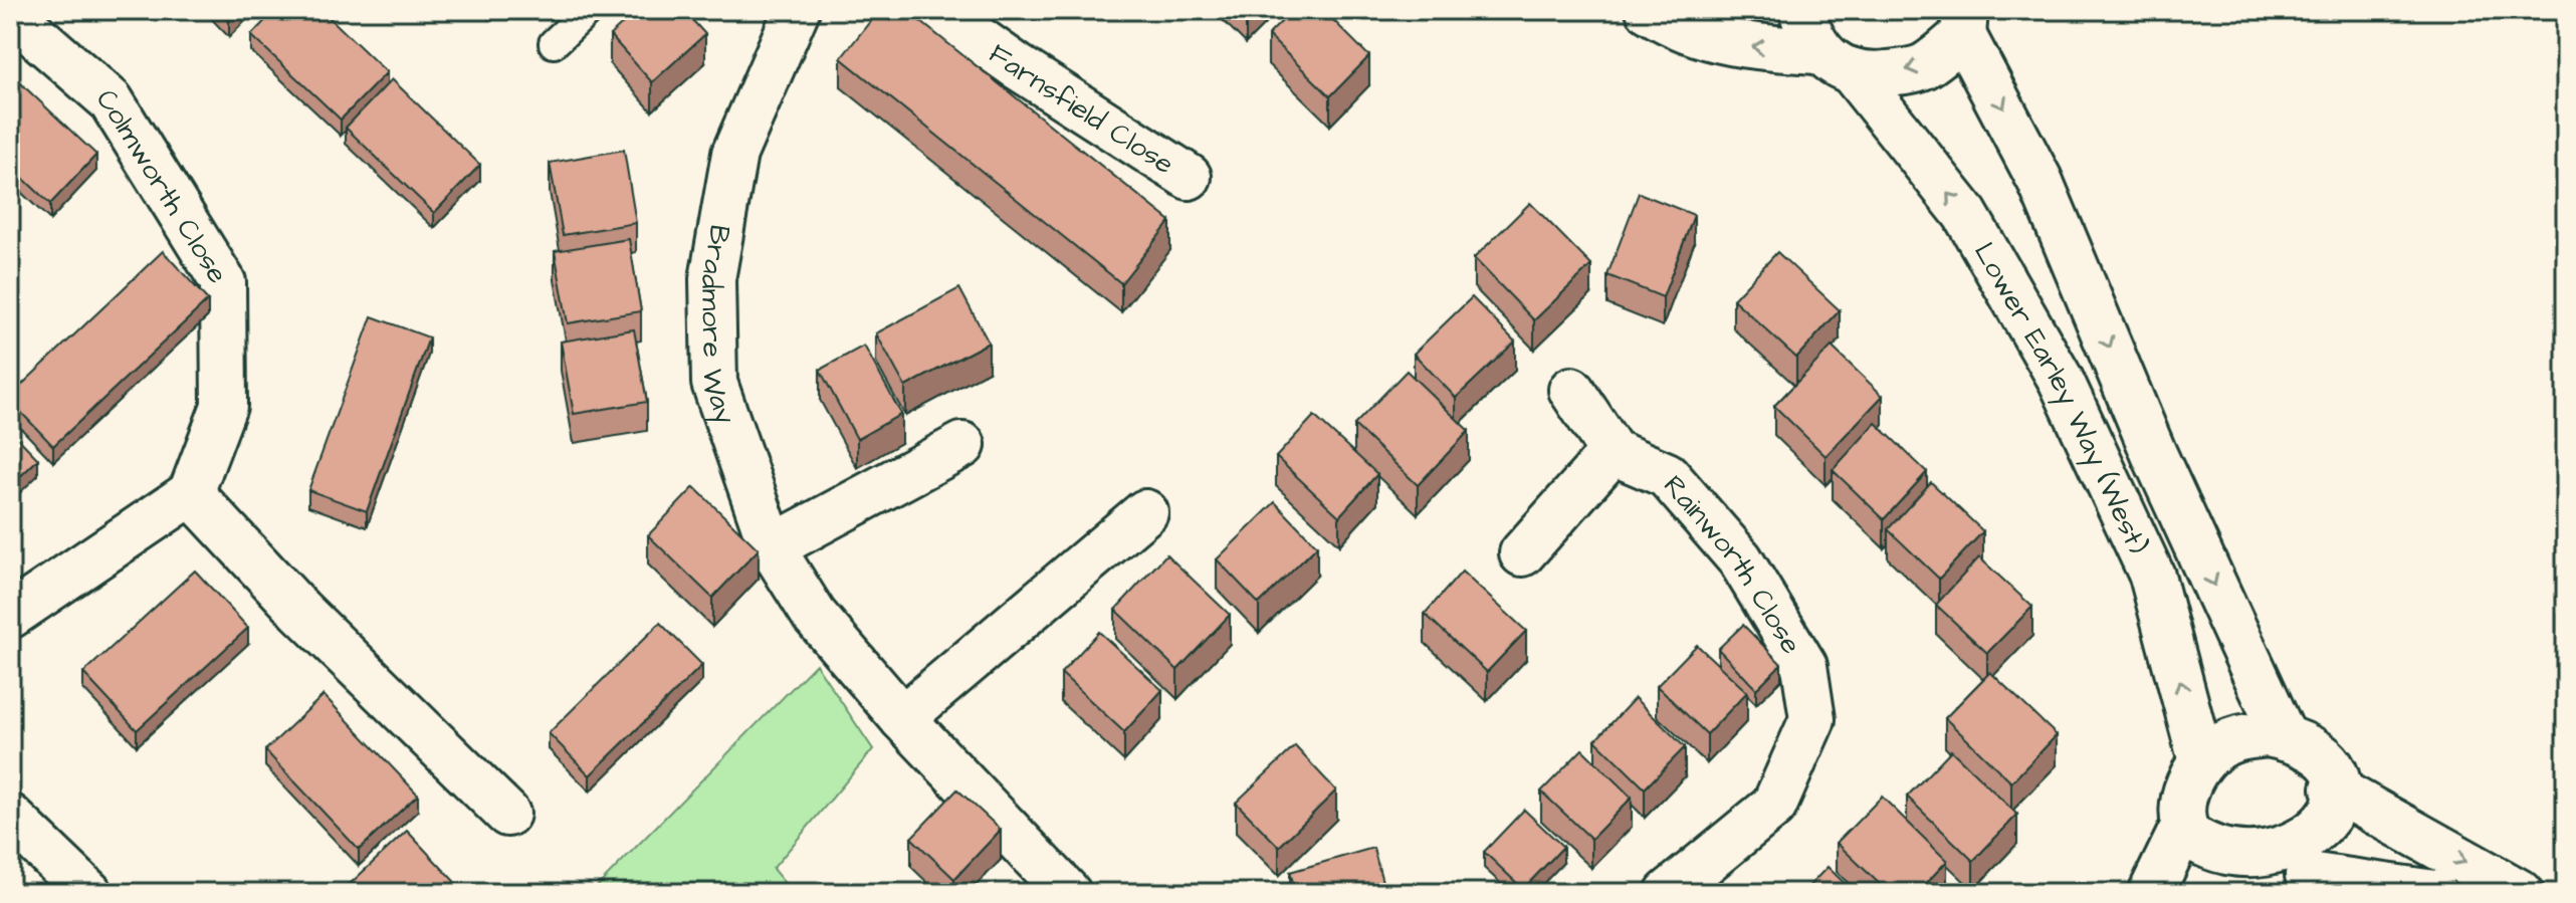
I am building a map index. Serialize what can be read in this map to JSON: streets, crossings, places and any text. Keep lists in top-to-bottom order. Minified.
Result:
{"streets":{"street":["Farnsfield Close","Colmworth Close","Bradmore Way","Lower Earley Way (West)","Rainworth Close"]}}
